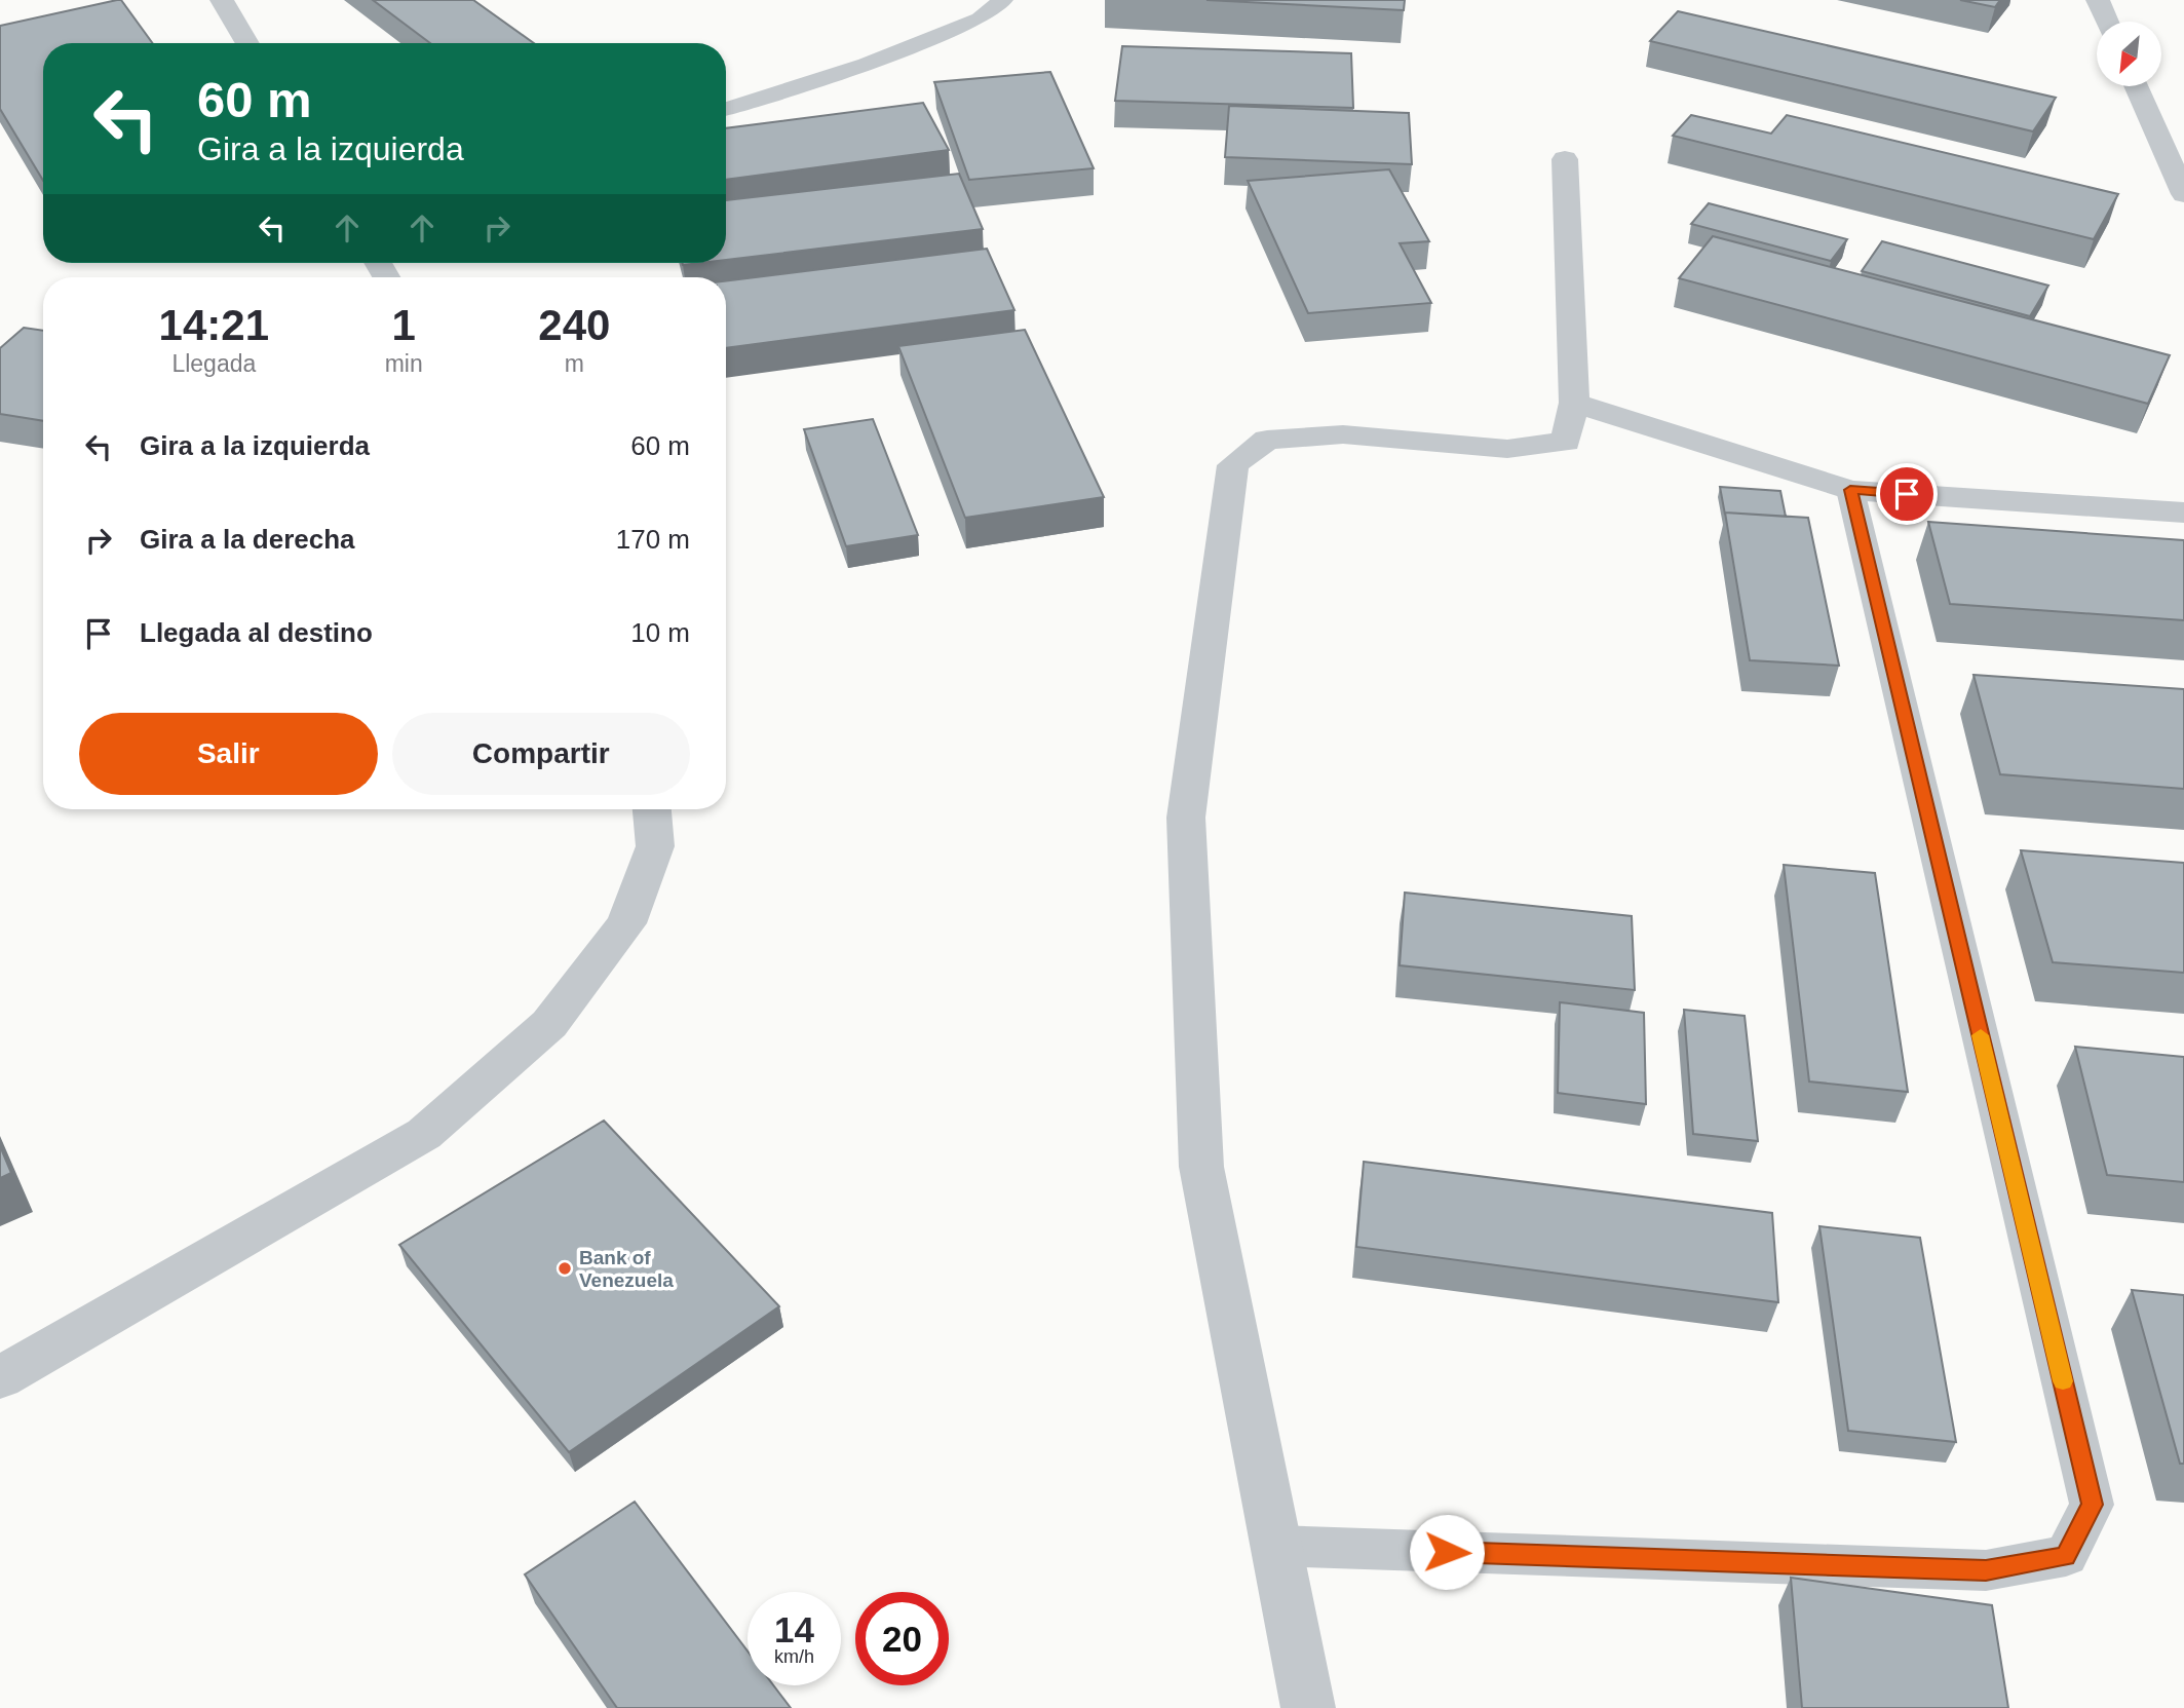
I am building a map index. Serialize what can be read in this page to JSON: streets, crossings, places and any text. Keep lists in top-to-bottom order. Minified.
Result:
{"places":["Bank of Venezuela"],"north":"bottom left","page":{"turn":["60 m","Gira a la izquierda"],"eta":["14:21","Llegada","1","min","240","m"],"list":[{"name":"Gira a la izquierda","value":"60 m"},{"name":"Gira a la derecha","value":"170 m"},{"name":"Llegada al destino","value":"10 m"}],"buttons":["Salir","Compartir"],"speed":"14 km/h","limit":"20"}}
